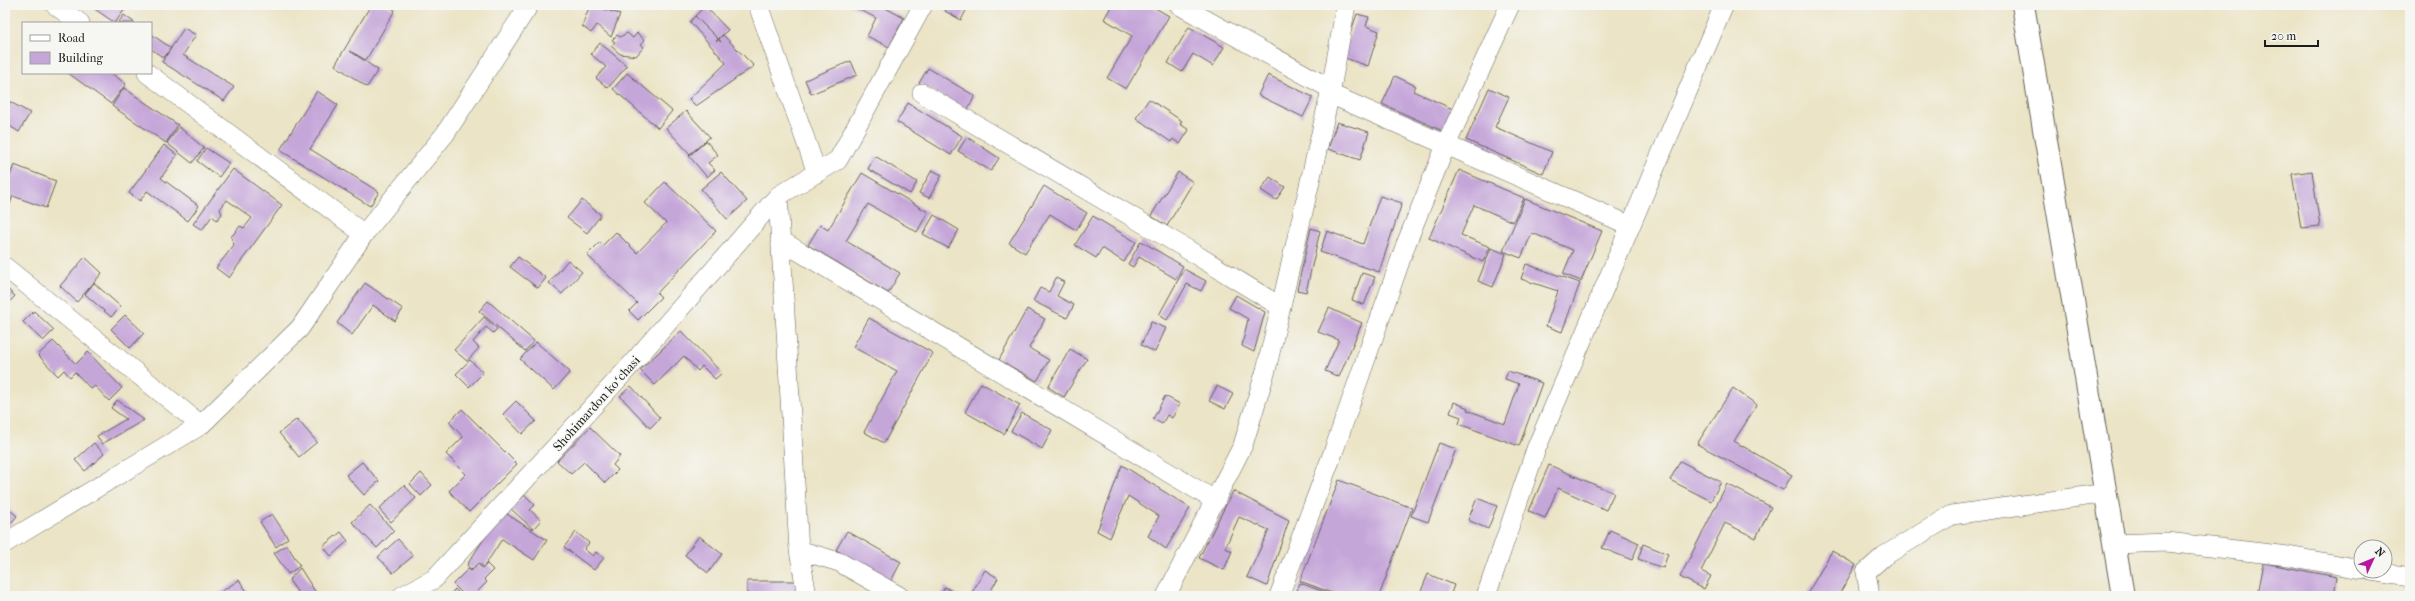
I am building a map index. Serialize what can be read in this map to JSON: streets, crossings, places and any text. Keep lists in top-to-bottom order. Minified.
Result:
{"streets":{"street":["Shohimardon koʻchasi"]},"legend":["Road","Building"],"scale_bar":"20 m","north":"top right"}
